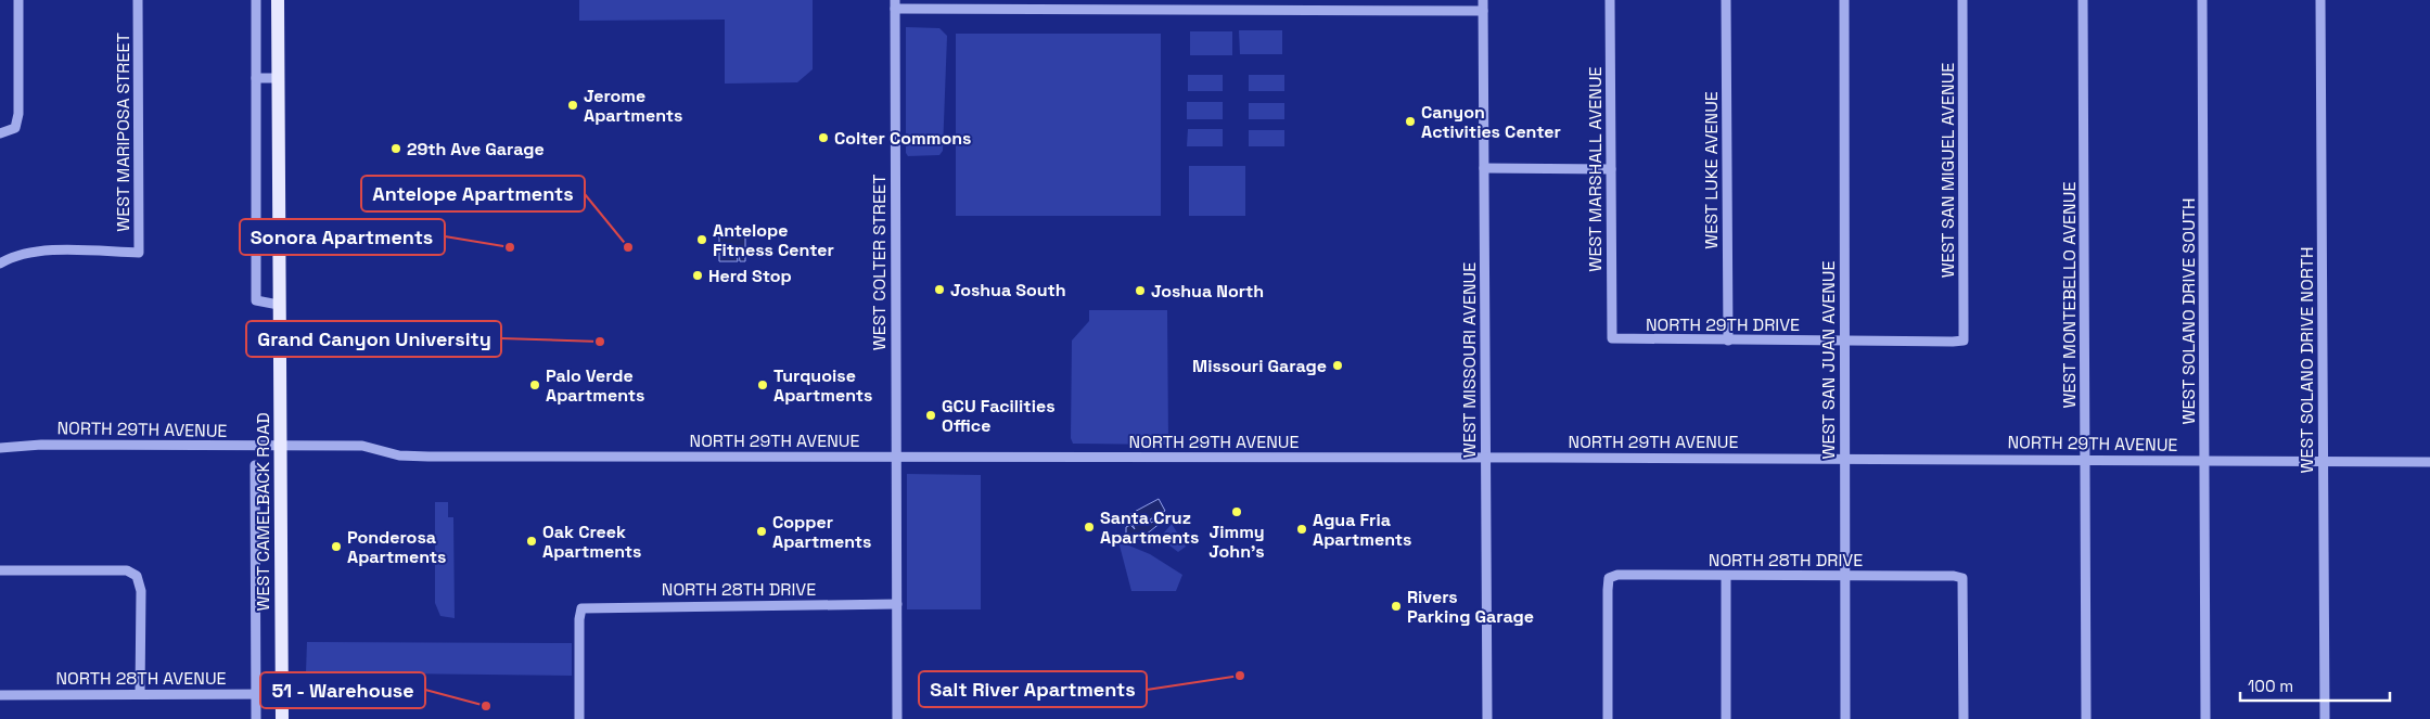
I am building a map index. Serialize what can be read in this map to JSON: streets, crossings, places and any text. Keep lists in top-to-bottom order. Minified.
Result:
{"streets":{"main road":["WEST CAMELBACK ROAD"],"street":["WEST MARIPOSA STREET","WEST MARSHALL AVENUE","WEST LUKE AVENUE","WEST SAN MIGUEL AVENUE","WEST COLTER STREET","WEST MONTEBELLO AVENUE","WEST SOLANO DRIVE SOUTH","NORTH 29TH DRIVE","WEST MISSOURI AVENUE","WEST SAN JUAN AVENUE","WEST SOLANO DRIVE NORTH","NORTH 29TH AVENUE","NORTH 28TH DRIVE","NORTH 28TH AVENUE"]},"crossings":[["WEST MARSHALL AVENUE","NORTH 29TH DRIVE"],["WEST LUKE AVENUE","NORTH 29TH DRIVE"],["WEST SAN MIGUEL AVENUE","NORTH 29TH DRIVE"],["WEST COLTER STREET","NORTH 29TH AVENUE"],["WEST COLTER STREET","NORTH 28TH DRIVE"],["WEST MONTEBELLO AVENUE","NORTH 29TH AVENUE"],["WEST SOLANO DRIVE SOUTH","NORTH 29TH AVENUE"],["NORTH 29TH DRIVE","WEST SAN JUAN AVENUE"],["WEST MISSOURI AVENUE","NORTH 29TH AVENUE"],["WEST SAN JUAN AVENUE","NORTH 29TH AVENUE"],["WEST SAN JUAN AVENUE","NORTH 28TH DRIVE"],["WEST SOLANO DRIVE NORTH","NORTH 29TH AVENUE"],["NORTH 29TH AVENUE","WEST CAMELBACK ROAD"],["WEST CAMELBACK ROAD","NORTH 28TH AVENUE"]],"places":["Jerome Apartments","Canyon Activities Center","Colter Commons","29th Ave Garage","Antelope Fitness Center","Sonora Apartments","Antelope Apartments","Herd Stop","Joshua South","Joshua North","Grand Canyon University","Missouri Garage","Palo Verde Apartments","Turquoise Apartments","GCU Facilities Office","Jimmy John's","Santa Cruz Apartments","Agua Fria Apartments","Copper Apartments","Oak Creek Apartments","Ponderosa Apartments","Rivers Parking Garage","Salt River Apartments","51 - Warehouse"],"scale_bar":"100 m"}
